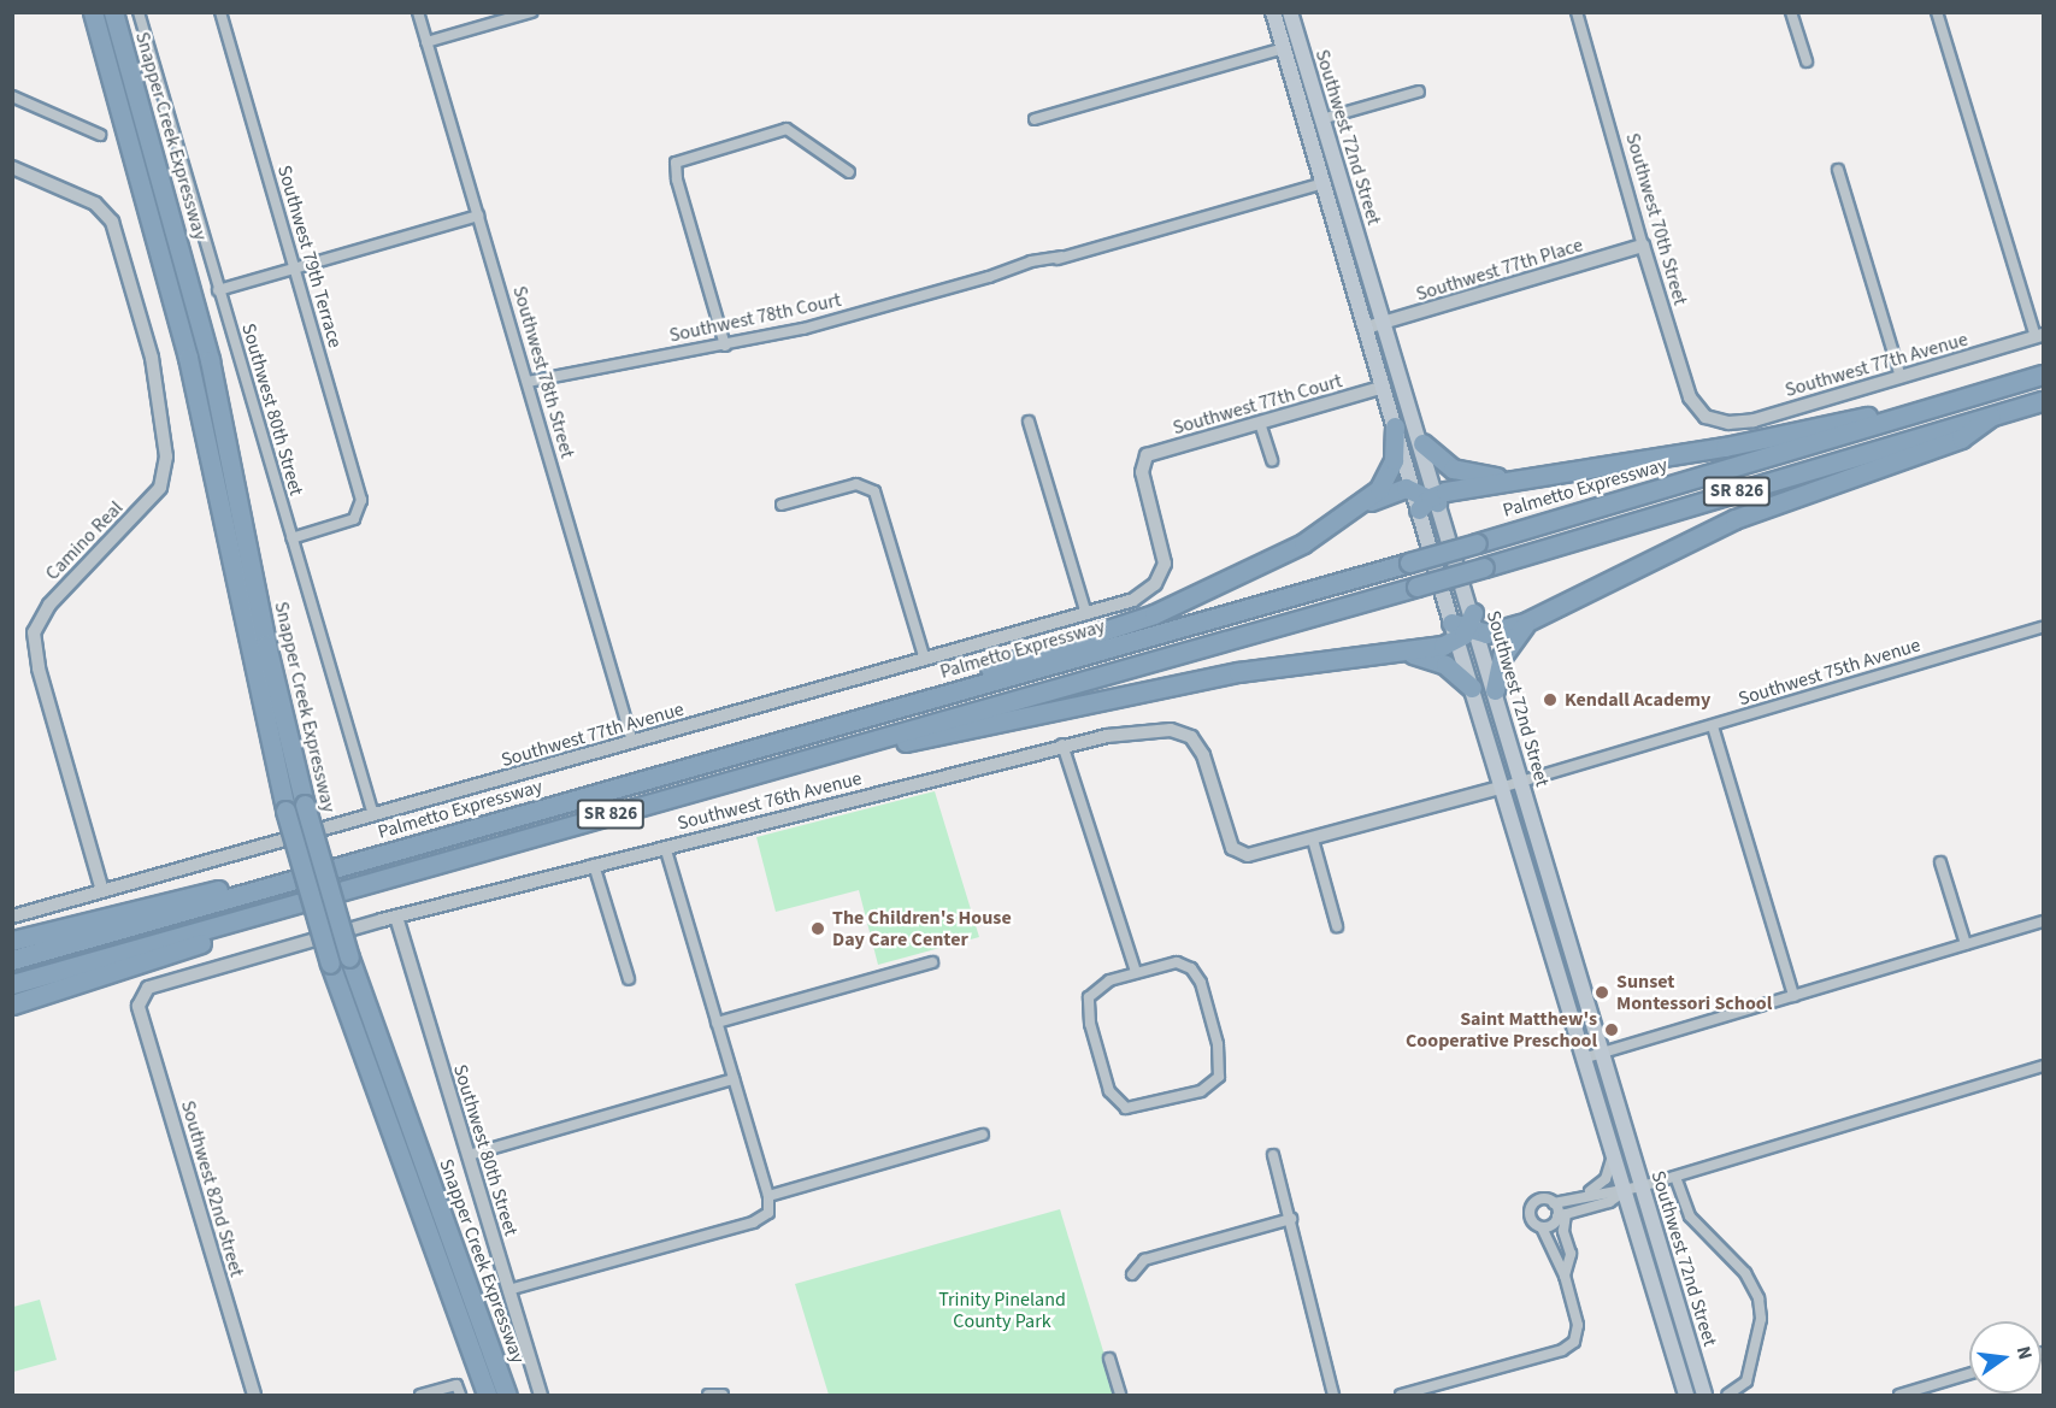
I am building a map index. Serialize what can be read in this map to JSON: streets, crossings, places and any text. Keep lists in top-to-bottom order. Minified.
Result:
{"streets":{"highway":["Snapper Creek Expressway","Palmetto Expressway","SR 826"],"main road":["Southwest 72nd Street"],"street":["Southwest 70th Street","Southwest 79th Terrace","Southwest 77th Place","Southwest 78th Court","Southwest 77th Avenue","Southwest 78th Street","Southwest 77th Court","Southwest 80th Street","Camino Real","Southwest 75th Avenue","Southwest 76th Avenue","Southwest 82nd Street"]},"crossings":[["Southwest 72nd Street","Southwest 77th Place"],["Southwest 72nd Street","Southwest 78th Court"],["Southwest 72nd Street","Southwest 77th Court"],["Southwest 72nd Street","Southwest 75th Avenue"],["Southwest 70th Street","Southwest 77th Place"],["Southwest 70th Street","Southwest 77th Avenue"],["Southwest 79th Terrace","Southwest 80th Street"],["Southwest 78th Court","Southwest 78th Street"],["Southwest 77th Avenue","Southwest 78th Street"],["Southwest 77th Avenue","Southwest 77th Court"],["Southwest 77th Avenue","Southwest 80th Street"],["Southwest 77th Avenue","Camino Real"],["Southwest 80th Street","Southwest 76th Avenue"],["Southwest 75th Avenue","Southwest 76th Avenue"],["Southwest 76th Avenue","Southwest 82nd Street"]],"parks":["Trinity Pineland County Park"],"places":["Kendall Academy","The Children's House Day Care Center","Sunset Montessori School","Saint Matthew's Cooperative Preschool"],"north":"right"}
